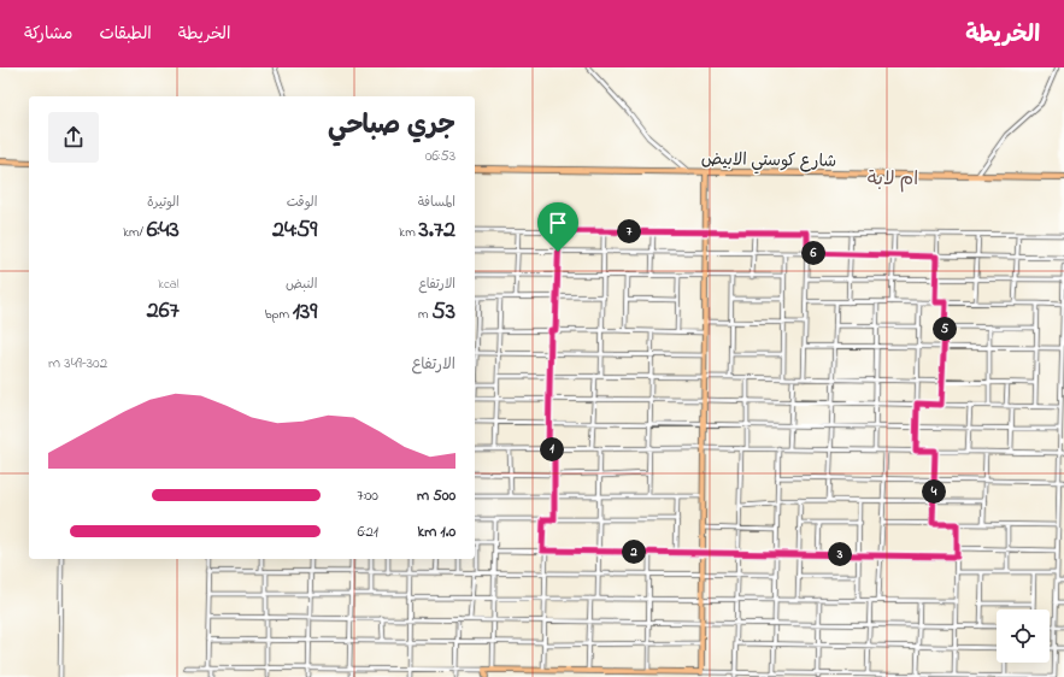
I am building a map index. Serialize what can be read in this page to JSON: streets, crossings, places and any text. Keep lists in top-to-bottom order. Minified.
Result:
{"streets":{"highway":["شارع كوستي الابيض"]},"districts":["ام لابة"],"page":{"header":"الخريطة","nav":["الخريطة","الطبقات","مشاركة"],"heading":["جري صباحي","06:53"],"stats":[["المسافة","3.72 km"],["الوقت","24:59"],["الوتيرة","6:43 /km"],["الارتفاع","53 m"],["النبض","139 bpm"],["kcal","267"]],"pins":["7","6","5","1","4","2","3"],"chart":["الارتفاع","302–349 m"],"list":[{"name":"500 m","note":"7:00"},{"name":"1.0 km","note":"6:21"}]}}
